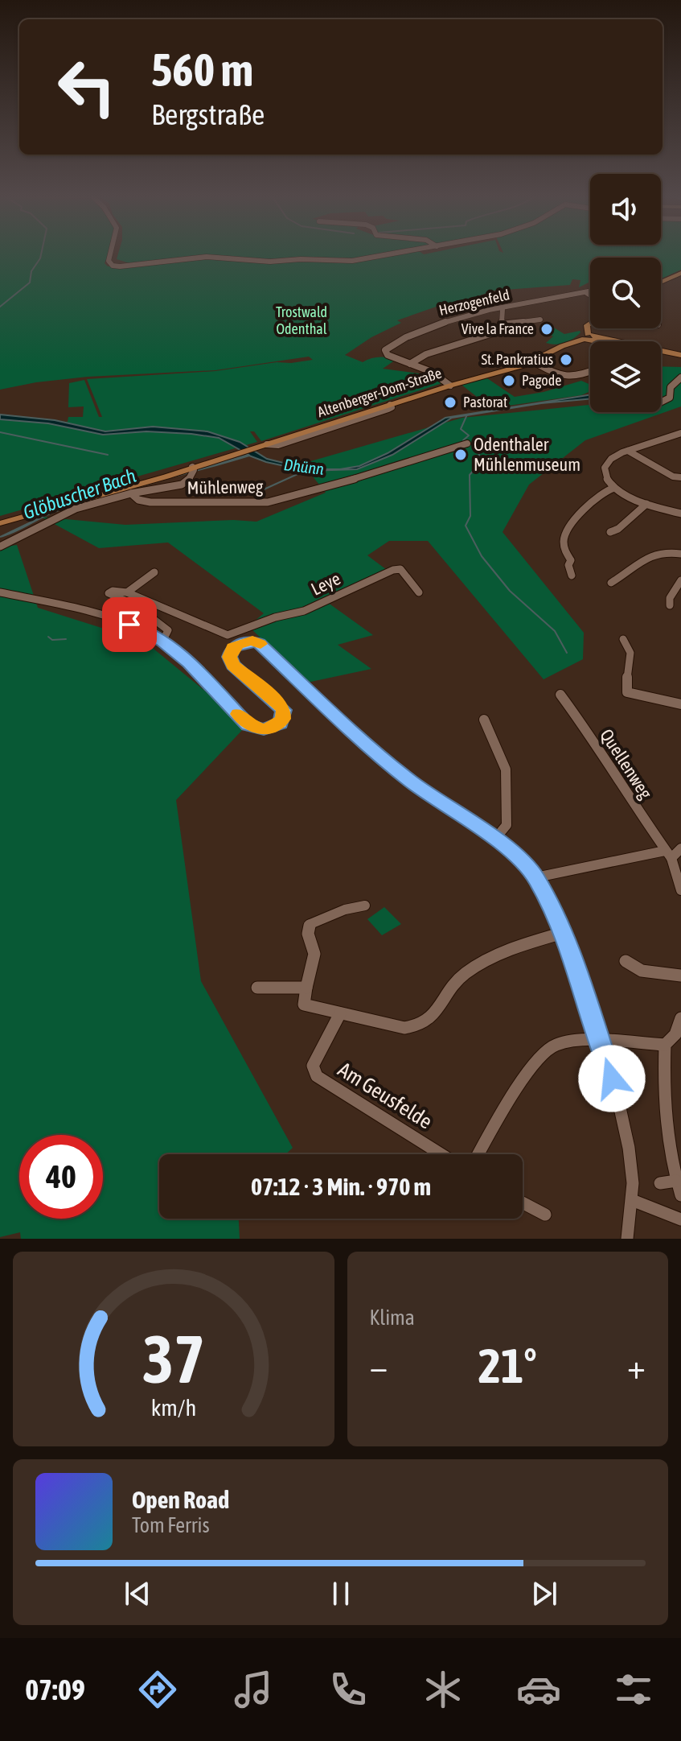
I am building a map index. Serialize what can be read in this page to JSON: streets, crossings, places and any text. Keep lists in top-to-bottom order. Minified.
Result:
{"streets":{"main road":["Altenberger-Dom-Straße"],"street":["Herzogenfeld","Mühlenweg","Leye","Quellenweg","Am Geusfelde"]},"water":["Dhünn","Glöbuscher Bach"],"parks":["Trostwald Odenthal"],"places":["Vive la France","St. Pankratius","Pagode","Pastorat","Odenthaler Mühlenmuseum"],"page":{"turn":["560 m","Bergstraße"],"limit":"40","trip":"07:12 · 3 Min. · 970 m","tile":"Klima","heat":["−","21°","+"],"song":["Open Road","Tom Ferris"],"tabs":"07:09","gauge":["37","km/h"]}}
